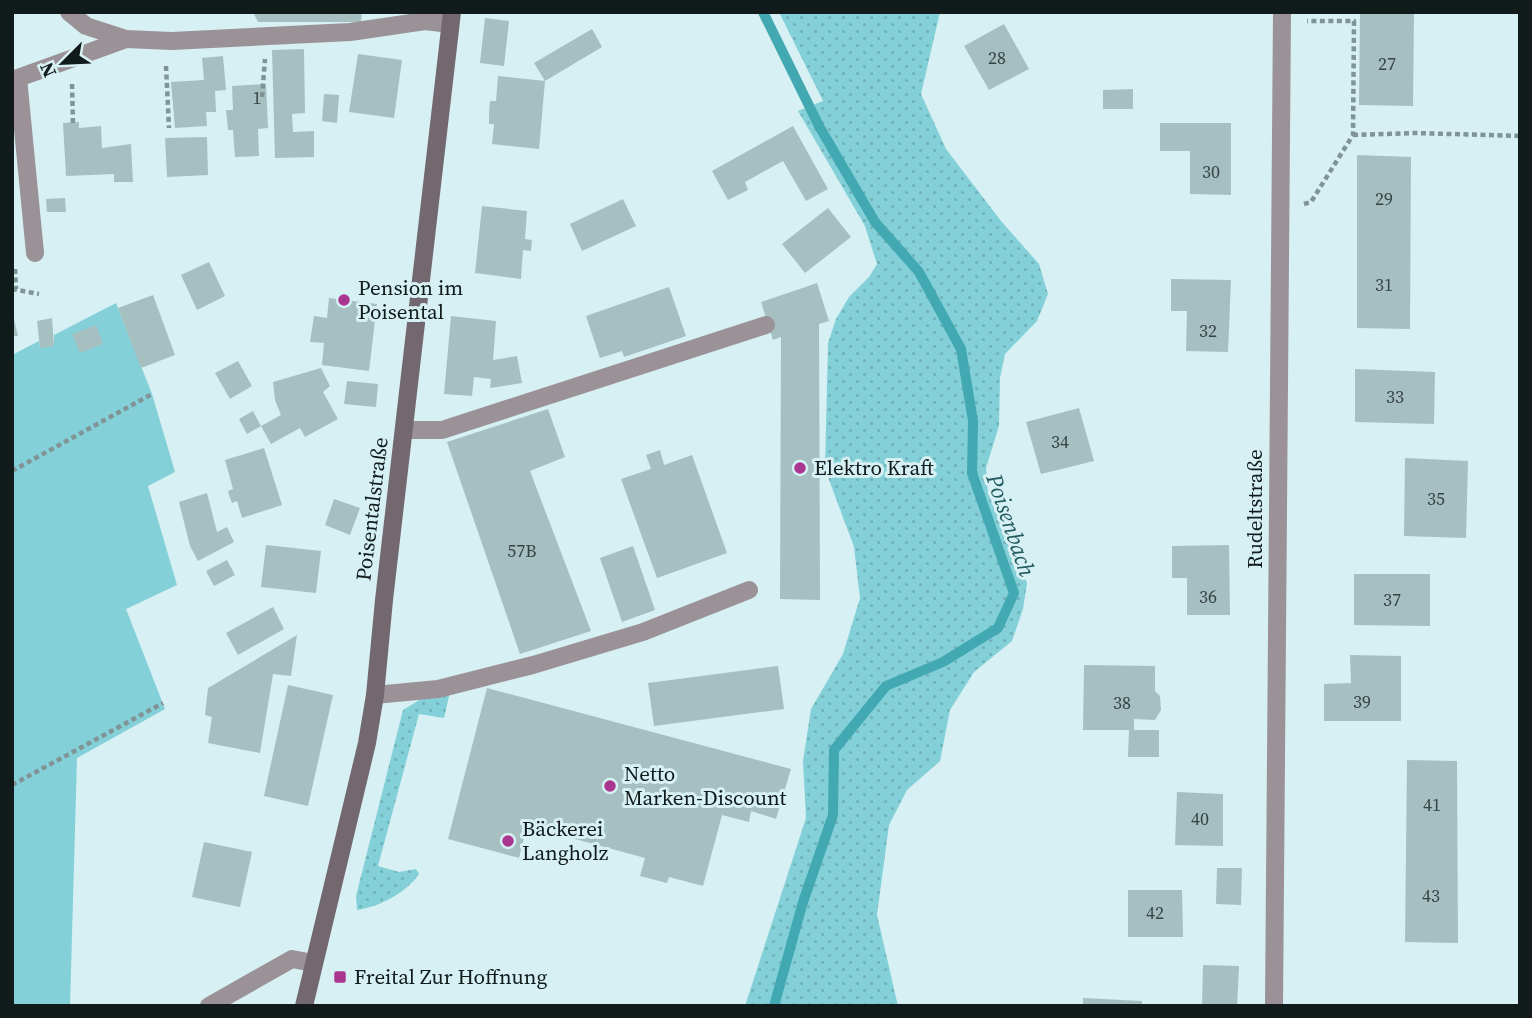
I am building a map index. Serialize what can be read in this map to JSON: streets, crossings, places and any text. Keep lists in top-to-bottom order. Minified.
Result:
{"streets":{"main road":["Poisentalstraße"],"street":["Rudeltstraße"]},"water":["Poisenbach"],"places":{"other":["Pension im Poisental","Elektro Kraft","Netto Marken-Discount","Bäckerei Langholz"],"transit":["Freital Zur Hoffnung"]},"house_numbers":["28","27","1","30","29","31","32","33","34","35","57B","36","37","39","38","41","40","43","42"],"north":"bottom left"}
